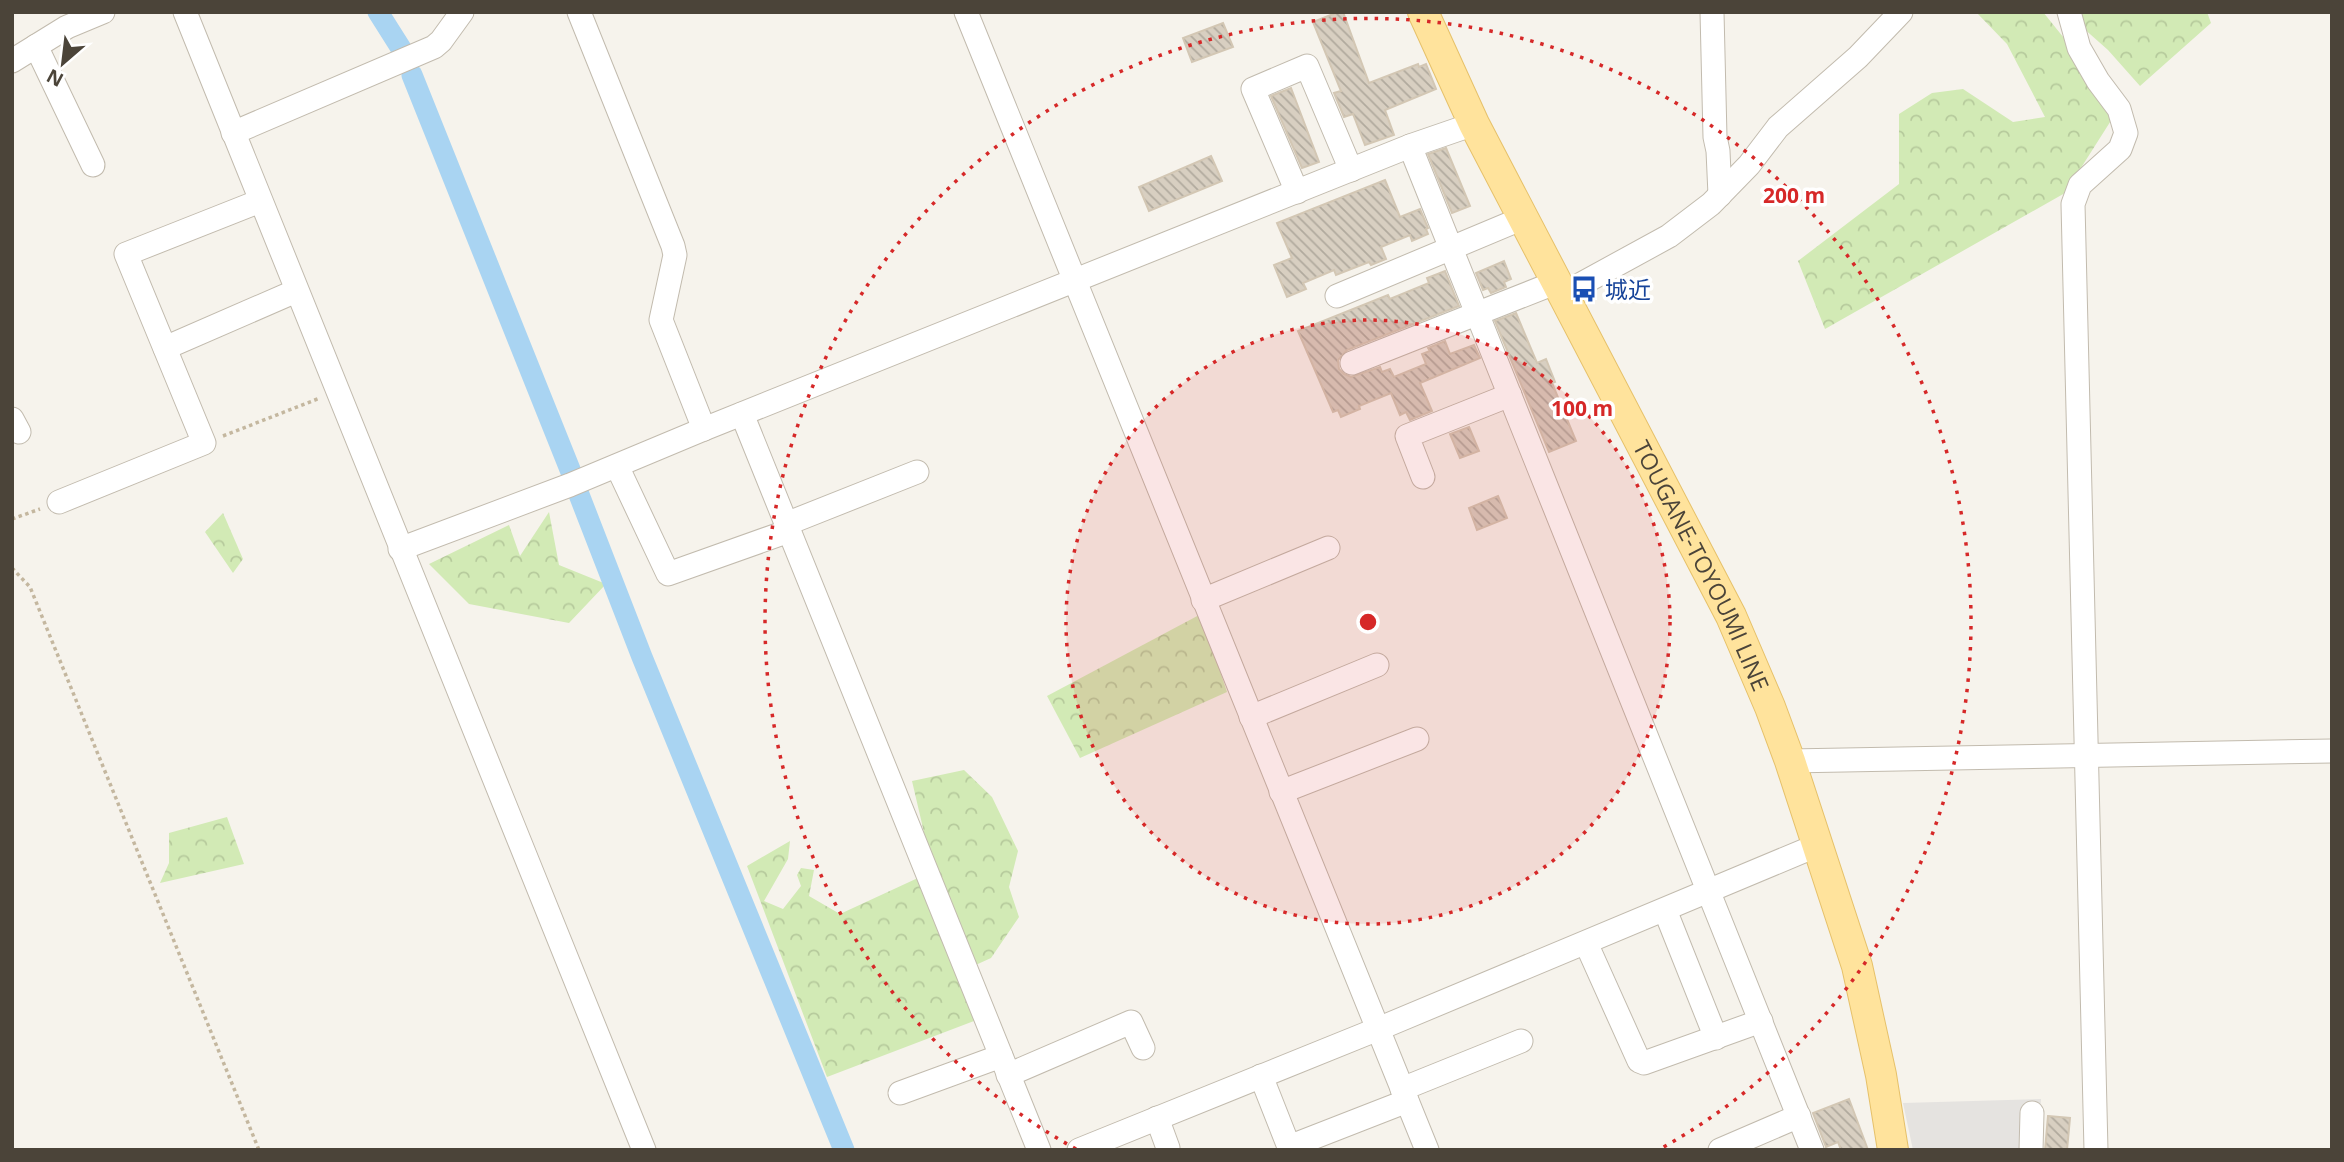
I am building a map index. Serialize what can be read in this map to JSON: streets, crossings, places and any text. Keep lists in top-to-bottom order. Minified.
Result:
{"streets":{"main road":["TOUGANE-TOYOUMI LINE"]},"places":{"bus stop":["城近"]},"north":"bottom left","rings":["200 m","100 m"]}
